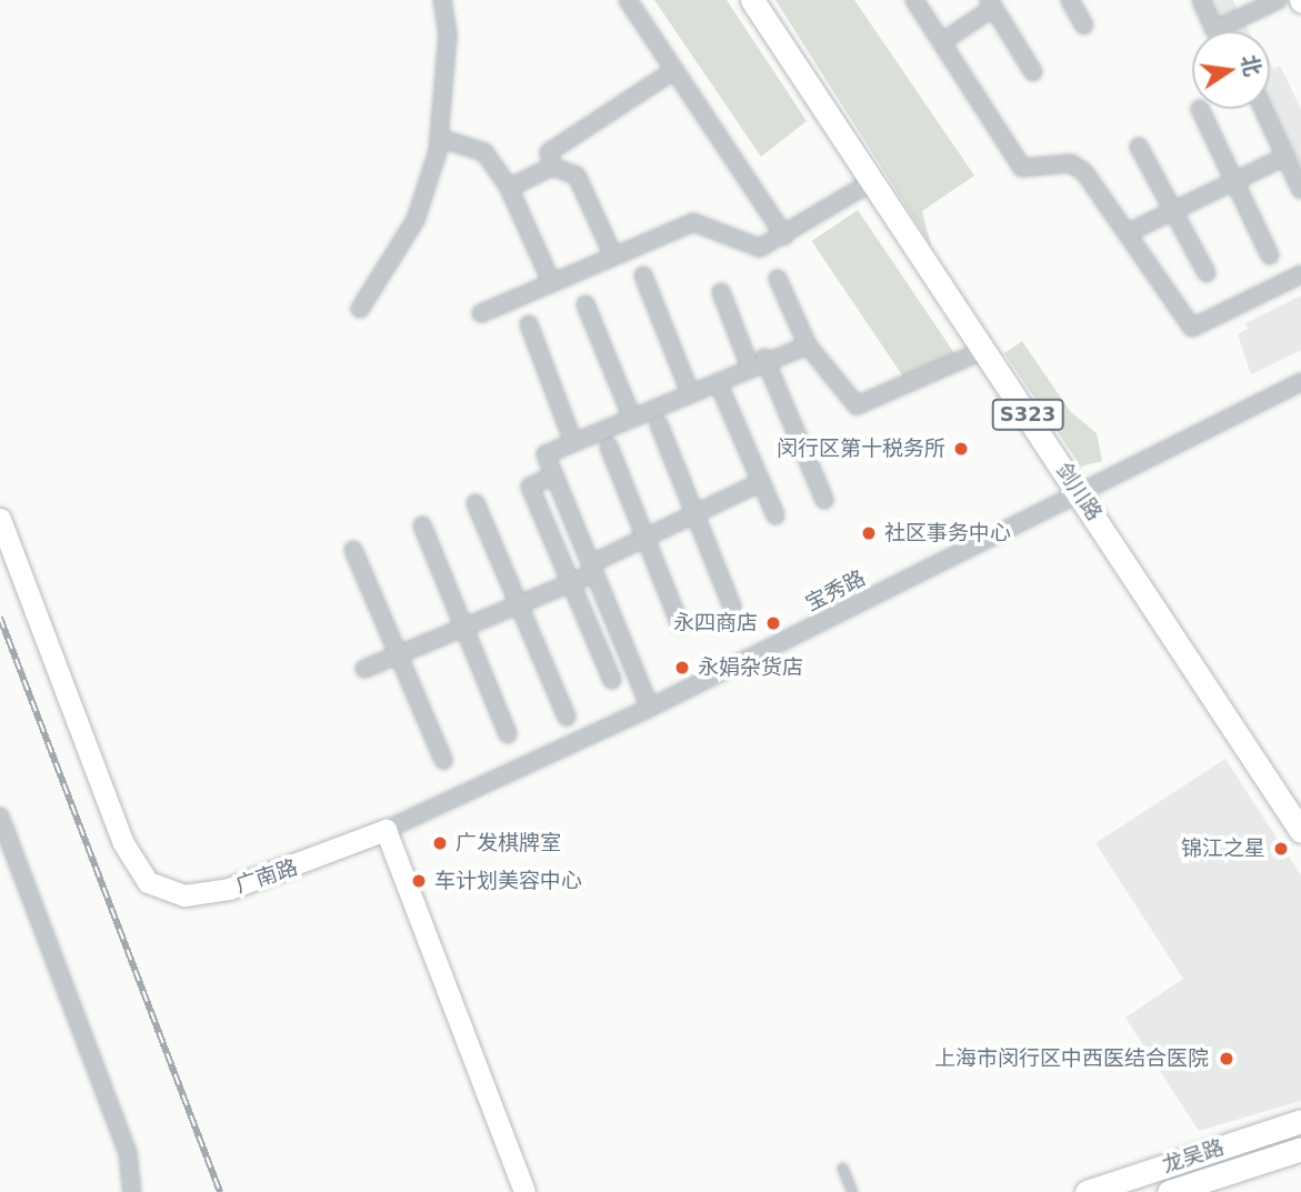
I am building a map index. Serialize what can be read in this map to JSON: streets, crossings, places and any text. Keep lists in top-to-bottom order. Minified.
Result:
{"streets":{"main road":["S323","剑川路","龙吴路"],"street":["宝秀路","广南路"]},"crossings":[["剑川路","宝秀路"],["宝秀路","广南路"]],"places":["闵行区第十税务所","社区事务中心","永四商店","永娟杂货店","广发棋牌室","锦江之星","车计划美容中心","上海市闵行区中西医结合医院"],"north":"right"}
